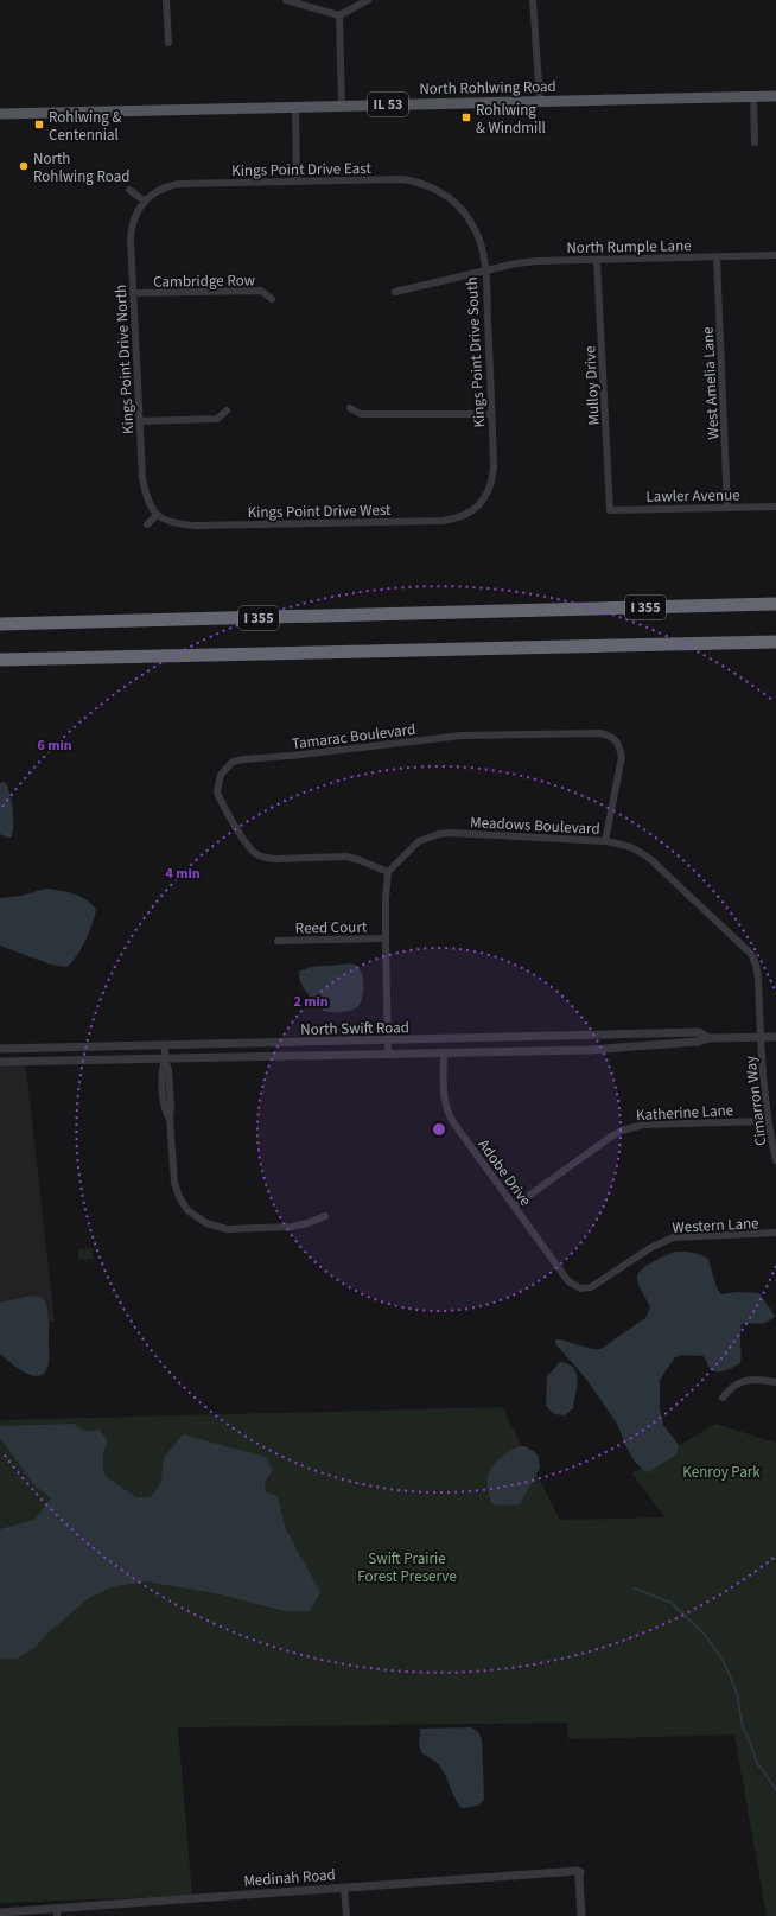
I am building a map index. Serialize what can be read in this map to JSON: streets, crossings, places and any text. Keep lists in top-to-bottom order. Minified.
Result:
{"streets":{"highway":["I 355"],"main road":["North Rohlwing Road","IL 53"],"street":["Kings Point Drive East","North Rumple Lane","Cambridge Row","Kings Point Drive South","Kings Point Drive North","West Amelia Lane","Mulloy Drive","Lawler Avenue","Kings Point Drive West","Tamarac Boulevard","Meadows Boulevard","Reed Court","North Swift Road","Cimarron Way","Katherine Lane","Adobe Drive","Western Lane","Medinah Road"]},"crossings":[["Kings Point Drive East","Kings Point Drive South"],["Kings Point Drive East","Kings Point Drive North"],["North Rumple Lane","Kings Point Drive South"],["North Rumple Lane","West Amelia Lane"],["North Rumple Lane","Mulloy Drive"],["Cambridge Row","Kings Point Drive North"],["Kings Point Drive South","Kings Point Drive West"],["Kings Point Drive North","Kings Point Drive West"],["West Amelia Lane","Lawler Avenue"],["Mulloy Drive","Lawler Avenue"],["Tamarac Boulevard","Meadows Boulevard"],["Meadows Boulevard","North Swift Road"],["Meadows Boulevard","Cimarron Way"],["North Swift Road","Cimarron Way"],["North Swift Road","Adobe Drive"],["Cimarron Way","Katherine Lane"],["Katherine Lane","Adobe Drive"],["Adobe Drive","Western Lane"]],"parks":["Kenroy Park","Swift Prairie Forest Preserve"],"places":{"transit":["Rohlwing & Windmill","Rohlwing & Centennial"],"other":["North Rohlwing Road"]},"rings":["6 min","4 min","2 min"]}
